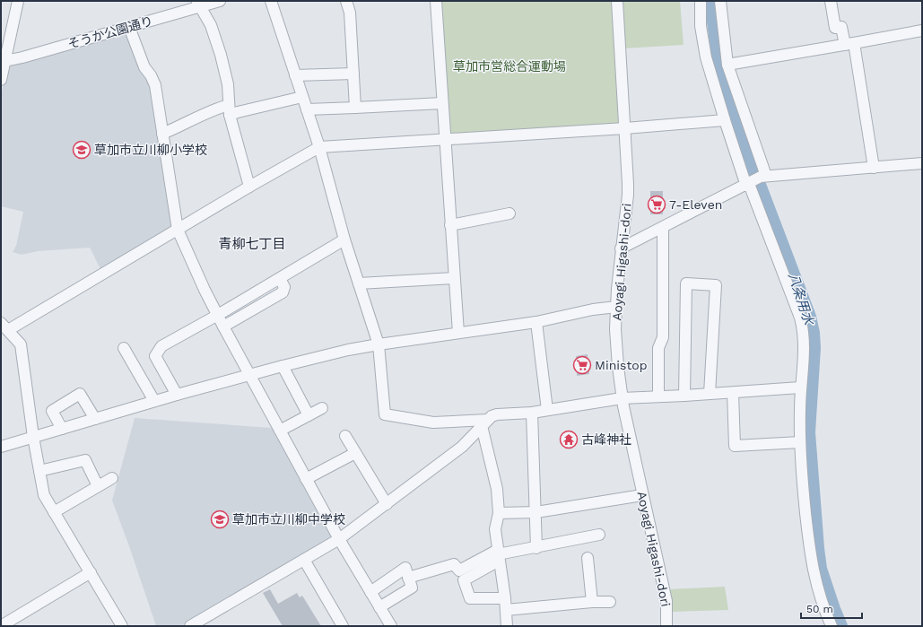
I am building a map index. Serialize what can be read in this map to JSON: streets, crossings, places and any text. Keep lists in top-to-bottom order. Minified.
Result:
{"streets":{"street":["そうか公園通り","Aoyagi Higashi-dori"]},"districts":["青柳七丁目"],"water":["八条用水"],"parks":["草加市営総合運動場"],"places":{"school or university":["草加市立川柳小学校","草加市立川柳中学校"],"supermarket":["7-Eleven","Ministop"],"temple":["古峰神社"]},"scale_bar":"50 m"}
